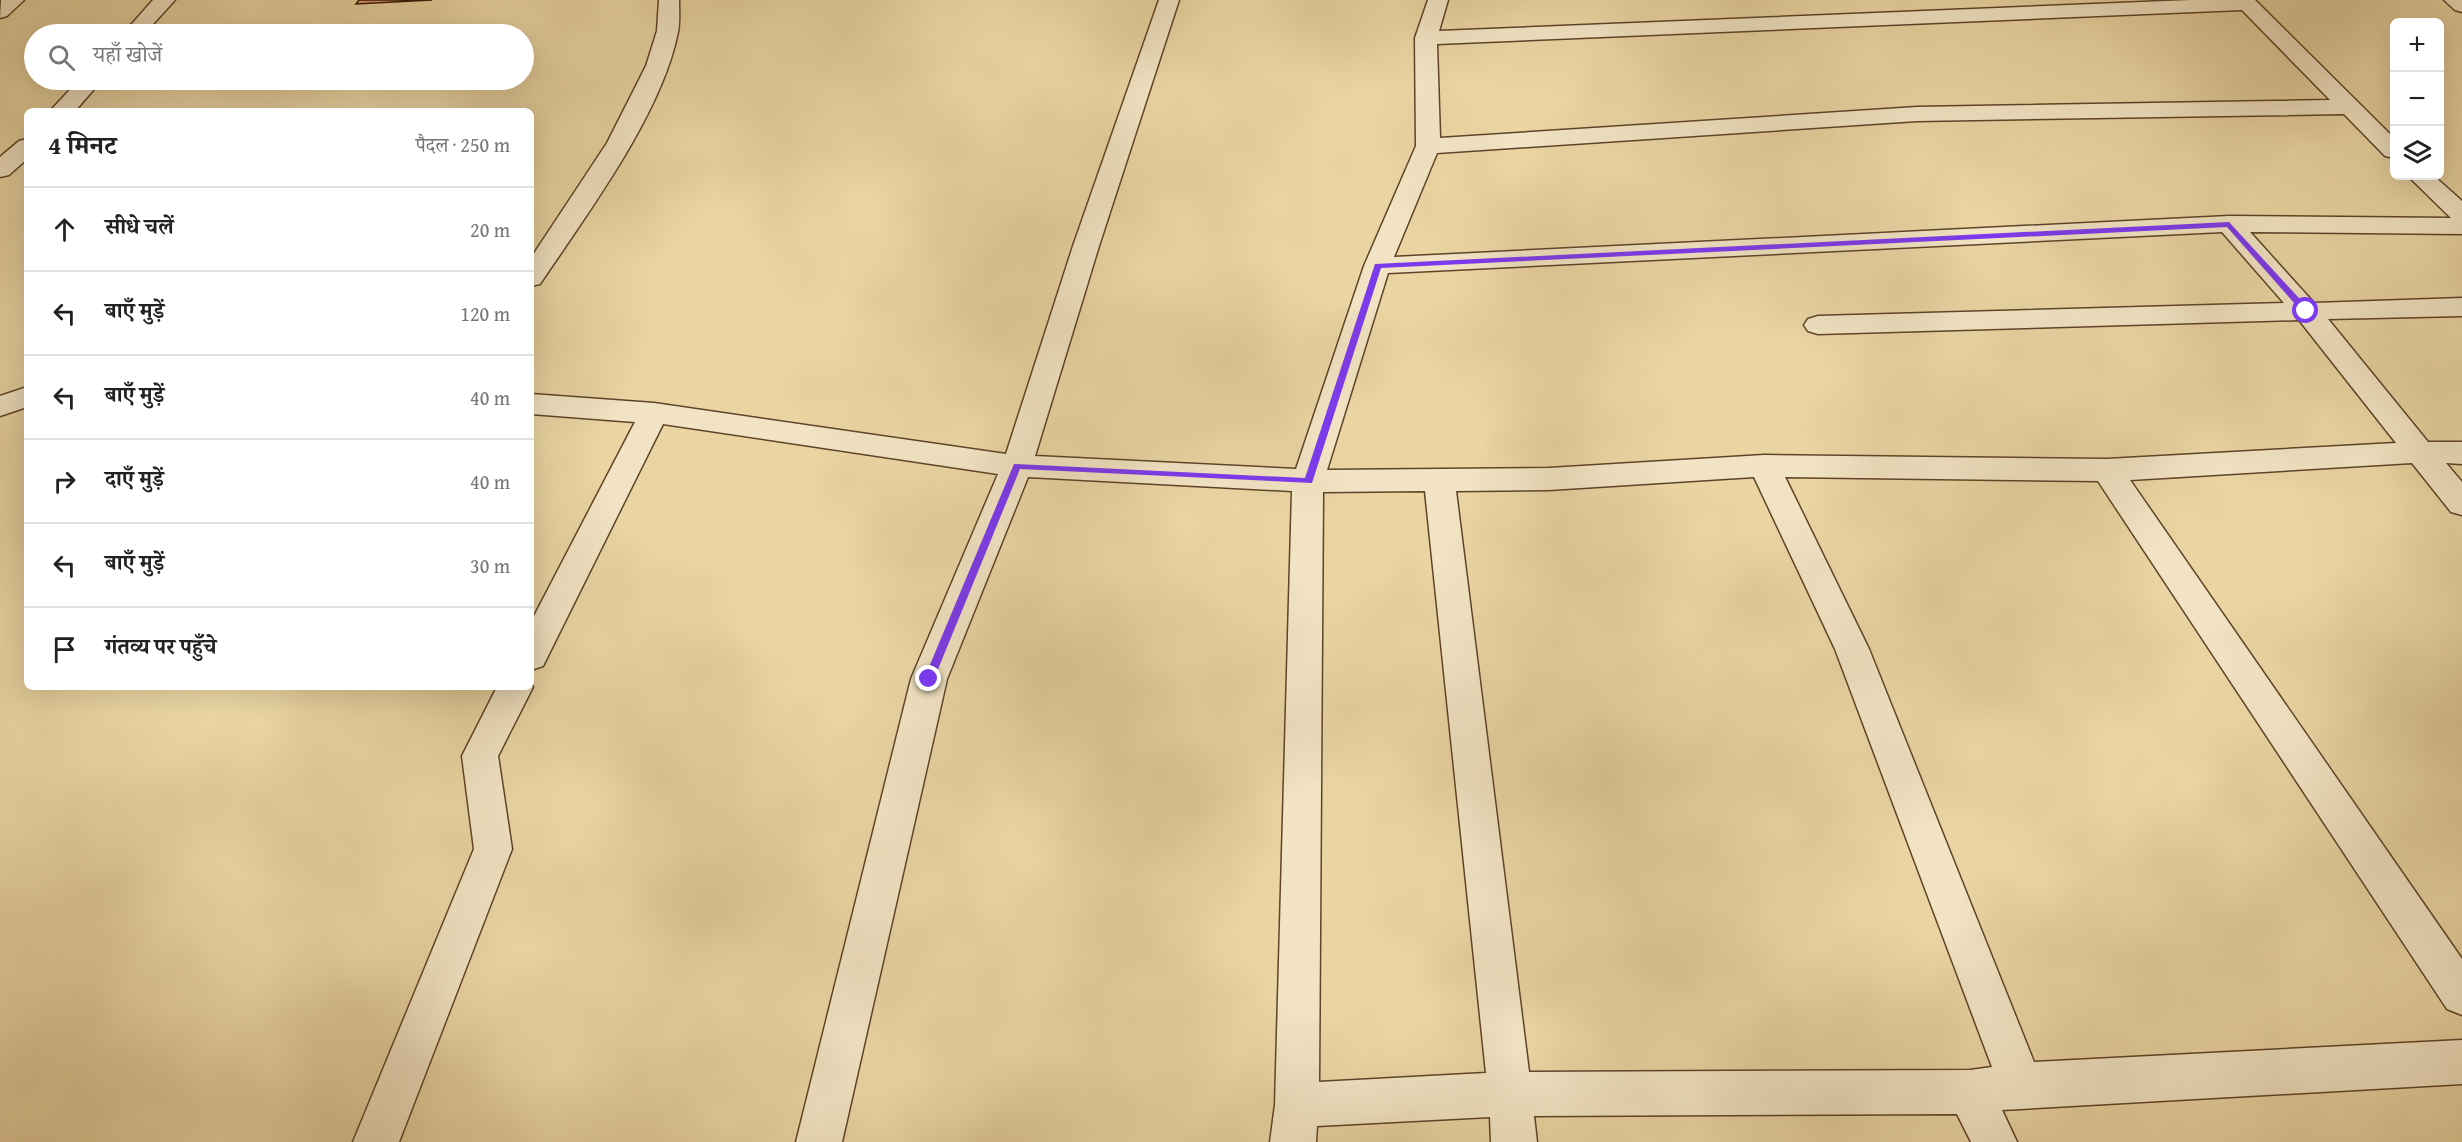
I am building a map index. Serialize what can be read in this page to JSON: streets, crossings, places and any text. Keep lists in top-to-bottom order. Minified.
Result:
{"page":{"map_buttons":["+","−"],"search":"यहाँ खोजें","heading":["4 मिनट","पैदल · 250 m"],"list":[["सीधे चलें","20 m"],["बाएँ मुड़ें","120 m"],["बाएँ मुड़ें","40 m"],["दाएँ मुड़ें","40 m"],["बाएँ मुड़ें","30 m"],"गंतव्य पर पहुँचे"]}}
